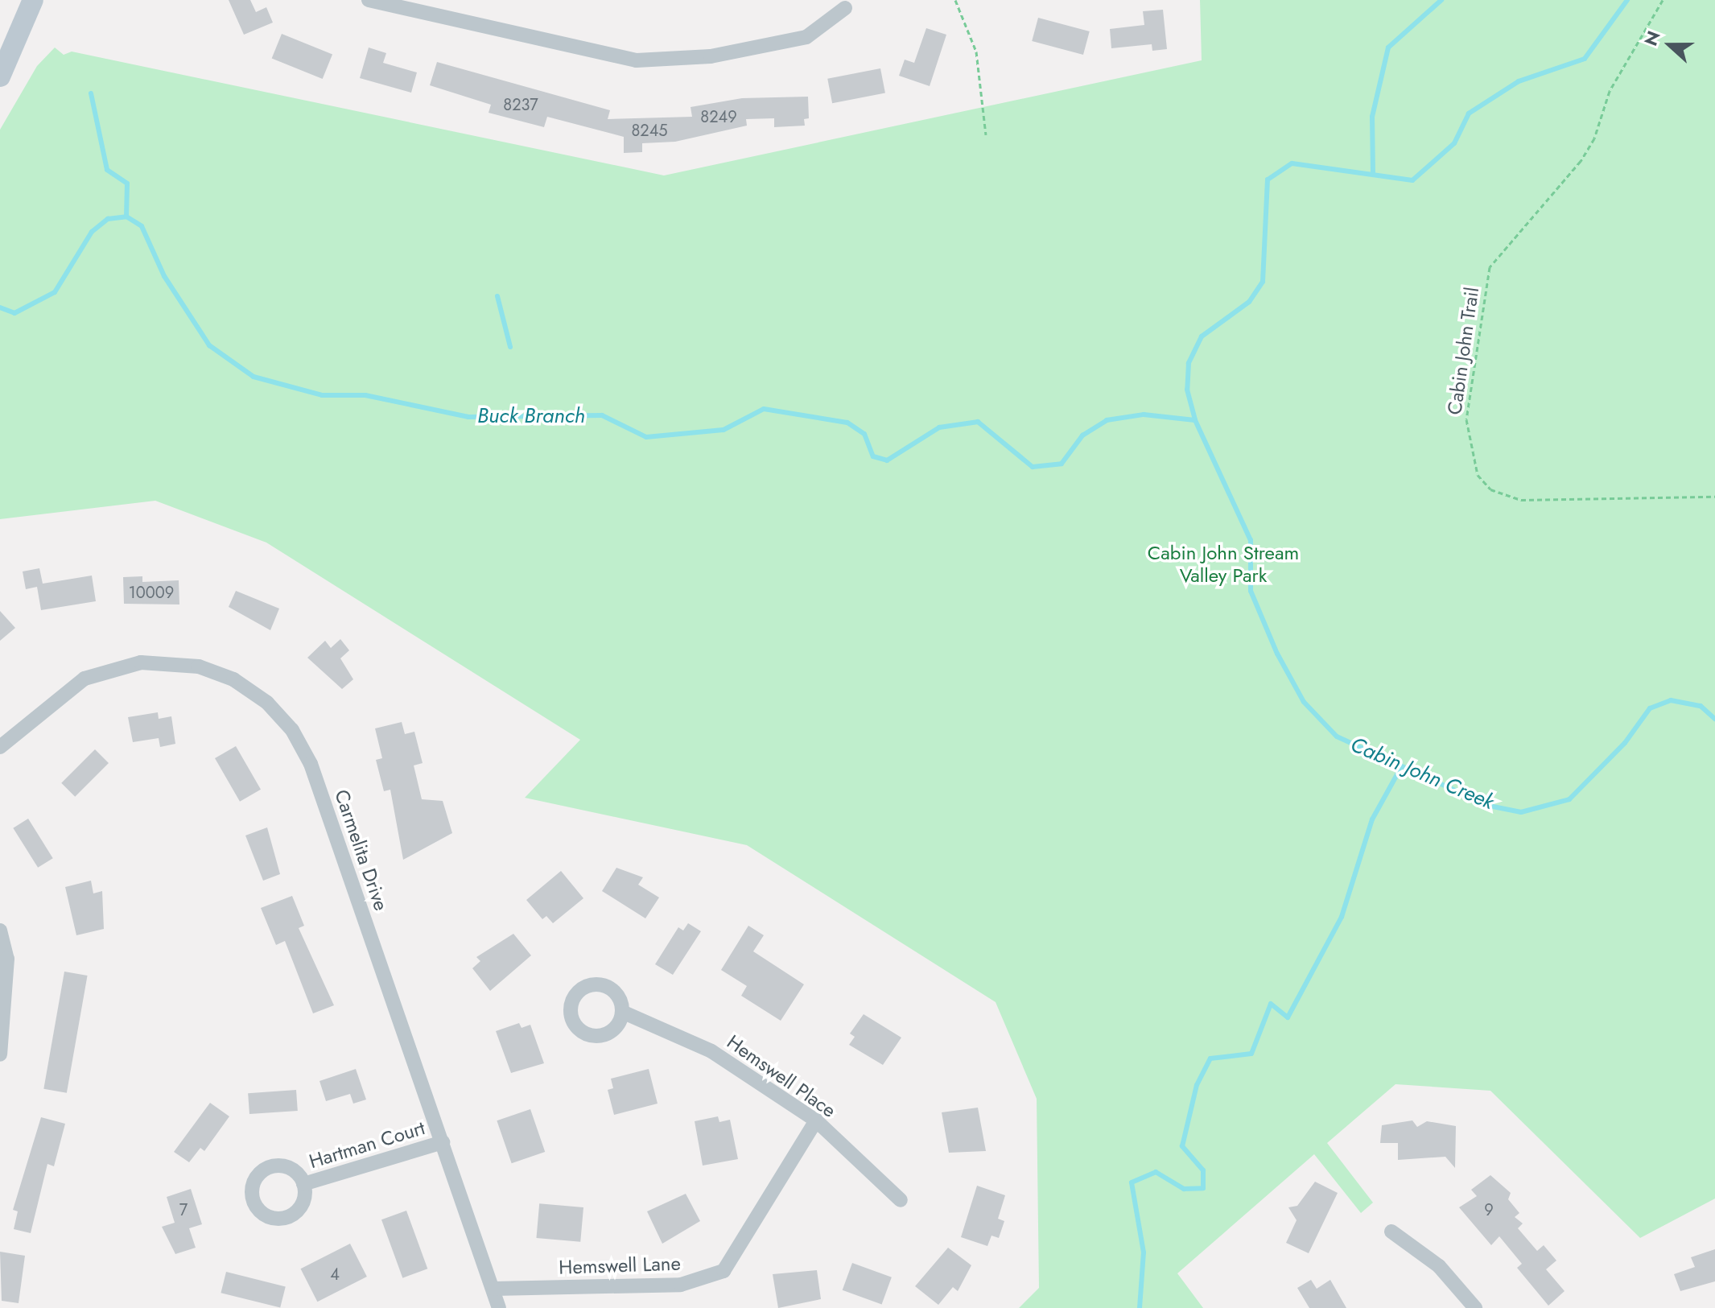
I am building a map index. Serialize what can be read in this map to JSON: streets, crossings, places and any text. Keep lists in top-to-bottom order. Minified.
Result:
{"streets":{"street":["Carmelita Drive","Hemswell Place","Hartman Court","Hemswell Lane"],"path":["Cabin John Trail"]},"crossings":[["Carmelita Drive","Hartman Court"],["Carmelita Drive","Hemswell Lane"],["Hemswell Place","Hemswell Lane"]],"water":["Buck Branch","Cabin John Creek"],"parks":["Cabin John Stream Valley Park"],"house_numbers":["8237","8249","8245","10009","7","9","4"],"north":"left"}
